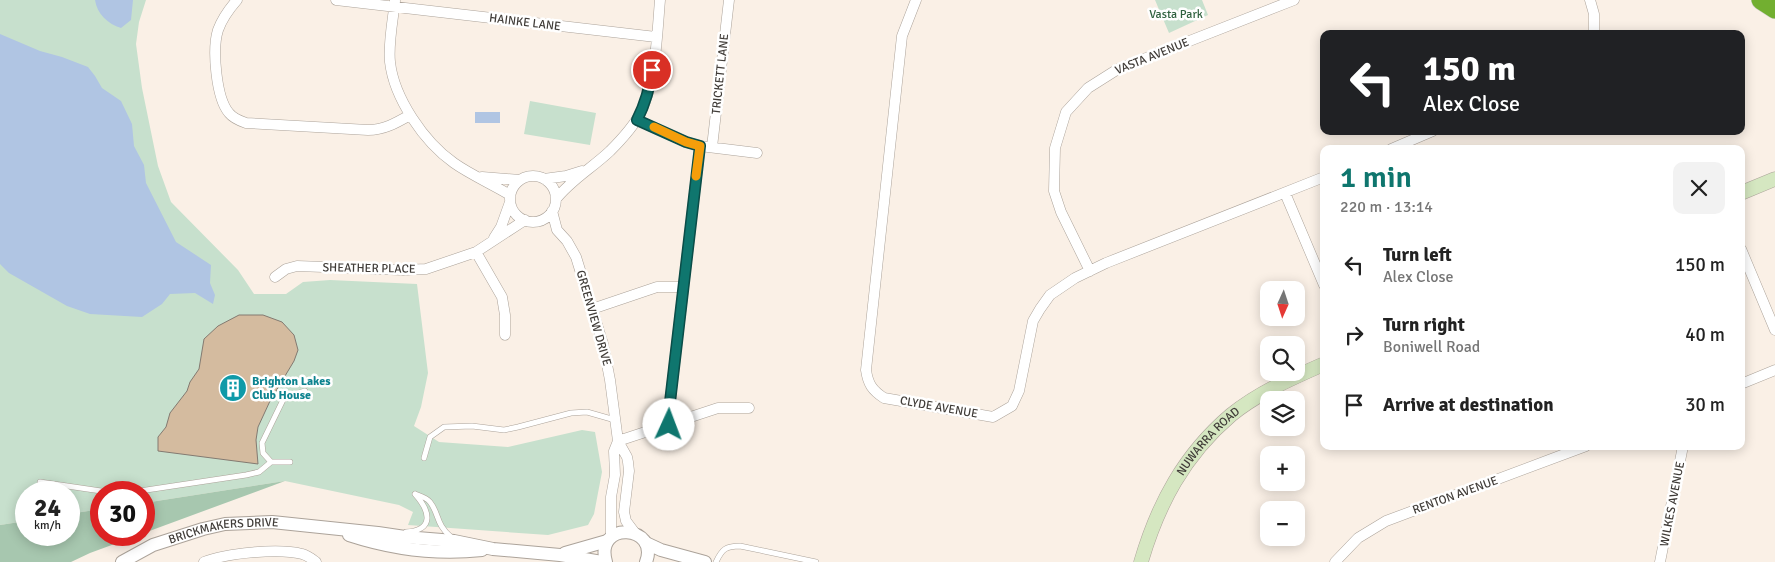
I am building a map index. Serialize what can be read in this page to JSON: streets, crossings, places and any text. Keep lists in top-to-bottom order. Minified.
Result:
{"streets":{"main road":["NUWARRA ROAD"],"street":["HAINKE LANE","VASTA AVENUE","TRICKETT LANE","SHEATHER PLACE","GREENVIEW DRIVE","CLYDE AVENUE","RENTON AVENUE","WILKES AVENUE","BRICKMAKERS DRIVE"]},"crossings":[["VASTA AVENUE","CLYDE AVENUE"],["SHEATHER PLACE","GREENVIEW DRIVE"],["GREENVIEW DRIVE","BRICKMAKERS DRIVE"]],"parks":["Vasta Park"],"places":{"building":["Brighton Lakes Club House"]},"north":"bottom","page":{"turn":["150 m","Alex Close"],"heading":["1 min","220 m · 13:14"],"list":[{"name":"Turn left","note":"Alex Close","value":"150 m"},{"name":"Turn right","note":"Boniwell Road","value":"40 m"},{"name":"Arrive at destination","value":"30 m"}],"map_buttons":["+","−"],"speed":"24 km/h","limit":"30"}}
